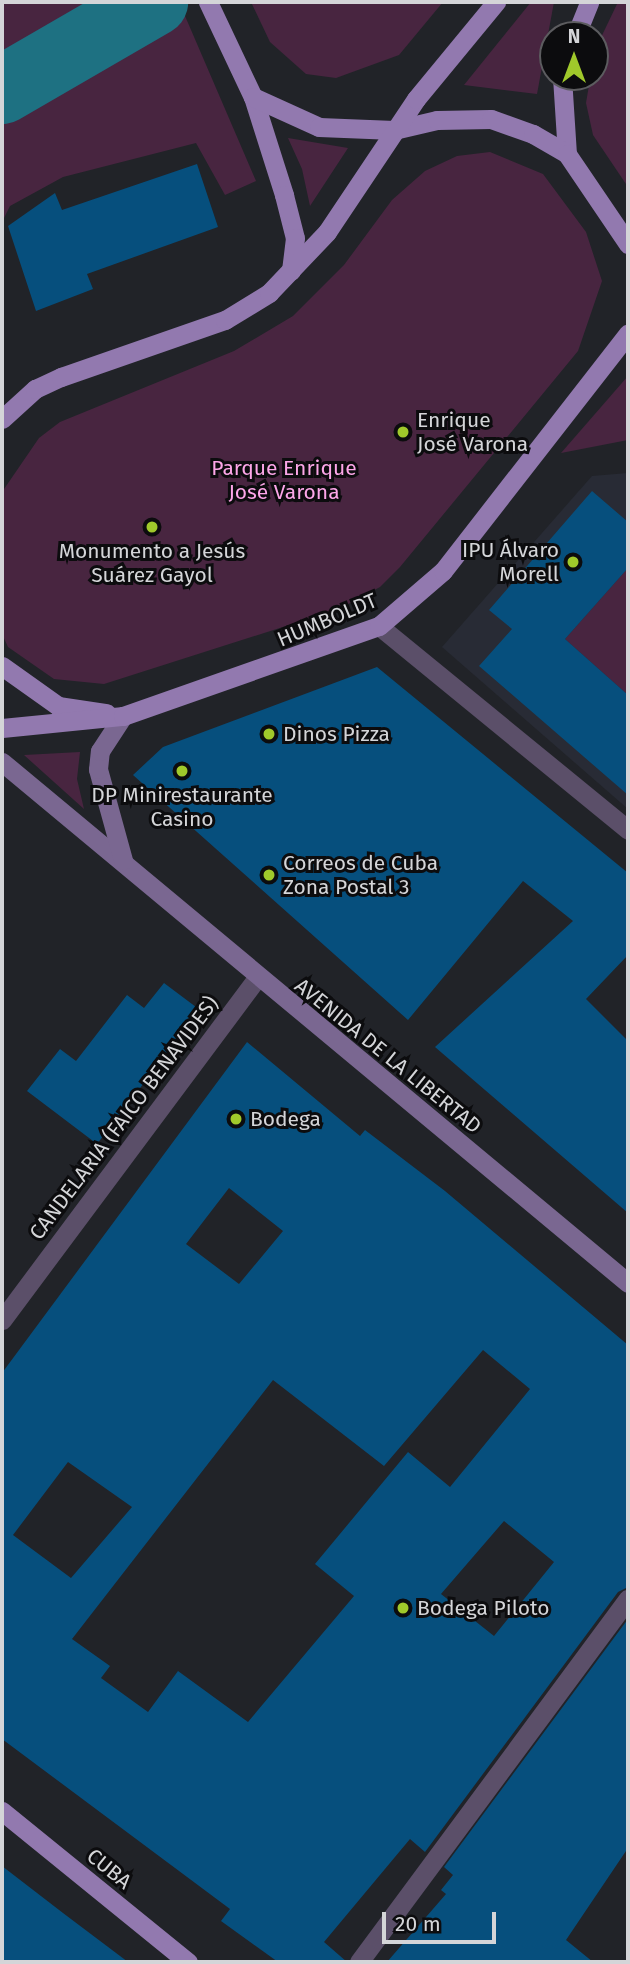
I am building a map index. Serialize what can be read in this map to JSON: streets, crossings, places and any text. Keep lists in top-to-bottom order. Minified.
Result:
{"streets":{"main road":["HUMBOLDT","AVENIDA DE LA LIBERTAD","CUBA"],"street":["CANDELARIA (FAICO BENAVIDES)"]},"crossings":[["AVENIDA DE LA LIBERTAD","CANDELARIA (FAICO BENAVIDES)"]],"parks":["Parque Enrique José Varona"],"places":["Enrique José Varona","Monumento a Jesús Suárez Gayol","IPU Álvaro Morell","Dinos Pizza","DP Minirestaurante Casino","Correos de Cuba Zona Postal 3","Bodega","Bodega Piloto"],"scale_bar":"20 m","north":"top"}
